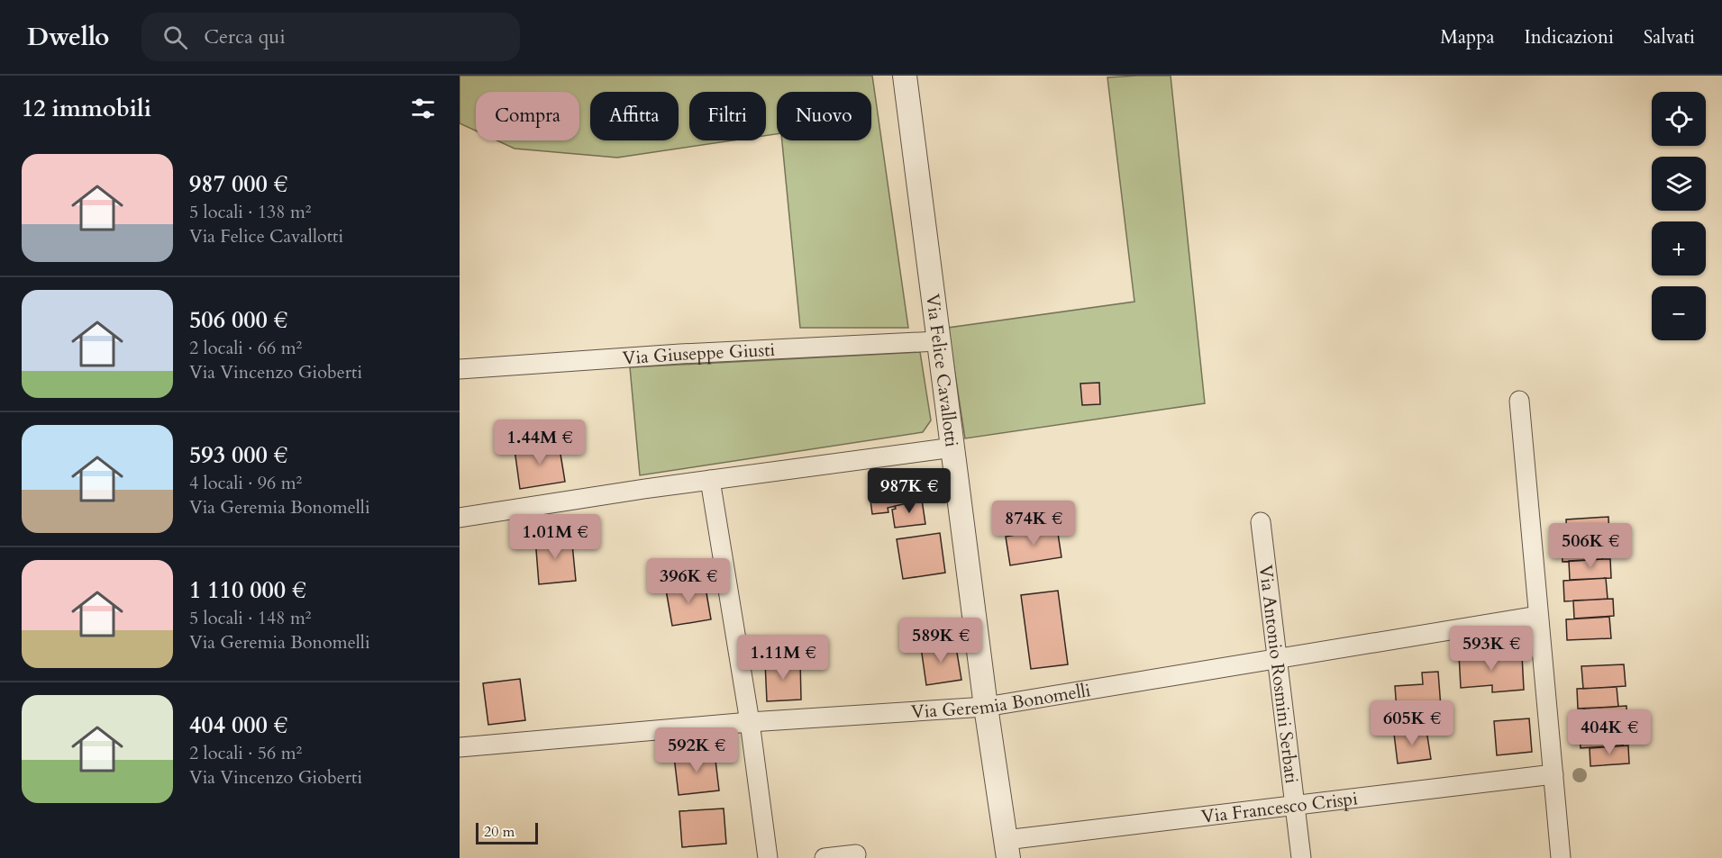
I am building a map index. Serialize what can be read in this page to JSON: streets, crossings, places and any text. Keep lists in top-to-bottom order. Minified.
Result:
{"streets":{"street":["Via Giuseppe Giusti","Via Felice Cavallotti","Via Antonio Rosmini Serbati","Via Geremia Bonomelli","Via Francesco Crispi"]},"crossings":[["Via Giuseppe Giusti","Via Felice Cavallotti"],["Via Felice Cavallotti","Via Geremia Bonomelli"],["Via Felice Cavallotti","Via Francesco Crispi"],["Via Antonio Rosmini Serbati","Via Geremia Bonomelli"],["Via Antonio Rosmini Serbati","Via Francesco Crispi"]],"scale_bar":"20 m","page":{"header":"Dwello","search":"Cerca qui","nav":["Mappa","Indicazioni","Salvati"],"heading":"12 immobili","map_buttons":["+","−"],"chip":["Compra","Affitta","Filtri","Nuovo"],"list":[{"name":"987 000 €","note":"5 locali · 138 m² · Via Felice Cavallotti"},{"name":"506 000 €","note":"2 locali · 66 m² · Via Vincenzo Gioberti"},{"name":"593 000 €","note":"4 locali · 96 m² · Via Geremia Bonomelli"},{"name":"1 110 000 €","note":"5 locali · 148 m² · Via Geremia Bonomelli"},{"name":"404 000 €","note":"2 locali · 56 m² · Via Vincenzo Gioberti"}],"price":["1.44M €","987K €","874K €","1.01M €","506K €","396K €","589K €","593K €","1.11M €","605K €","404K €","592K €"],"scale":"20 m"}}
